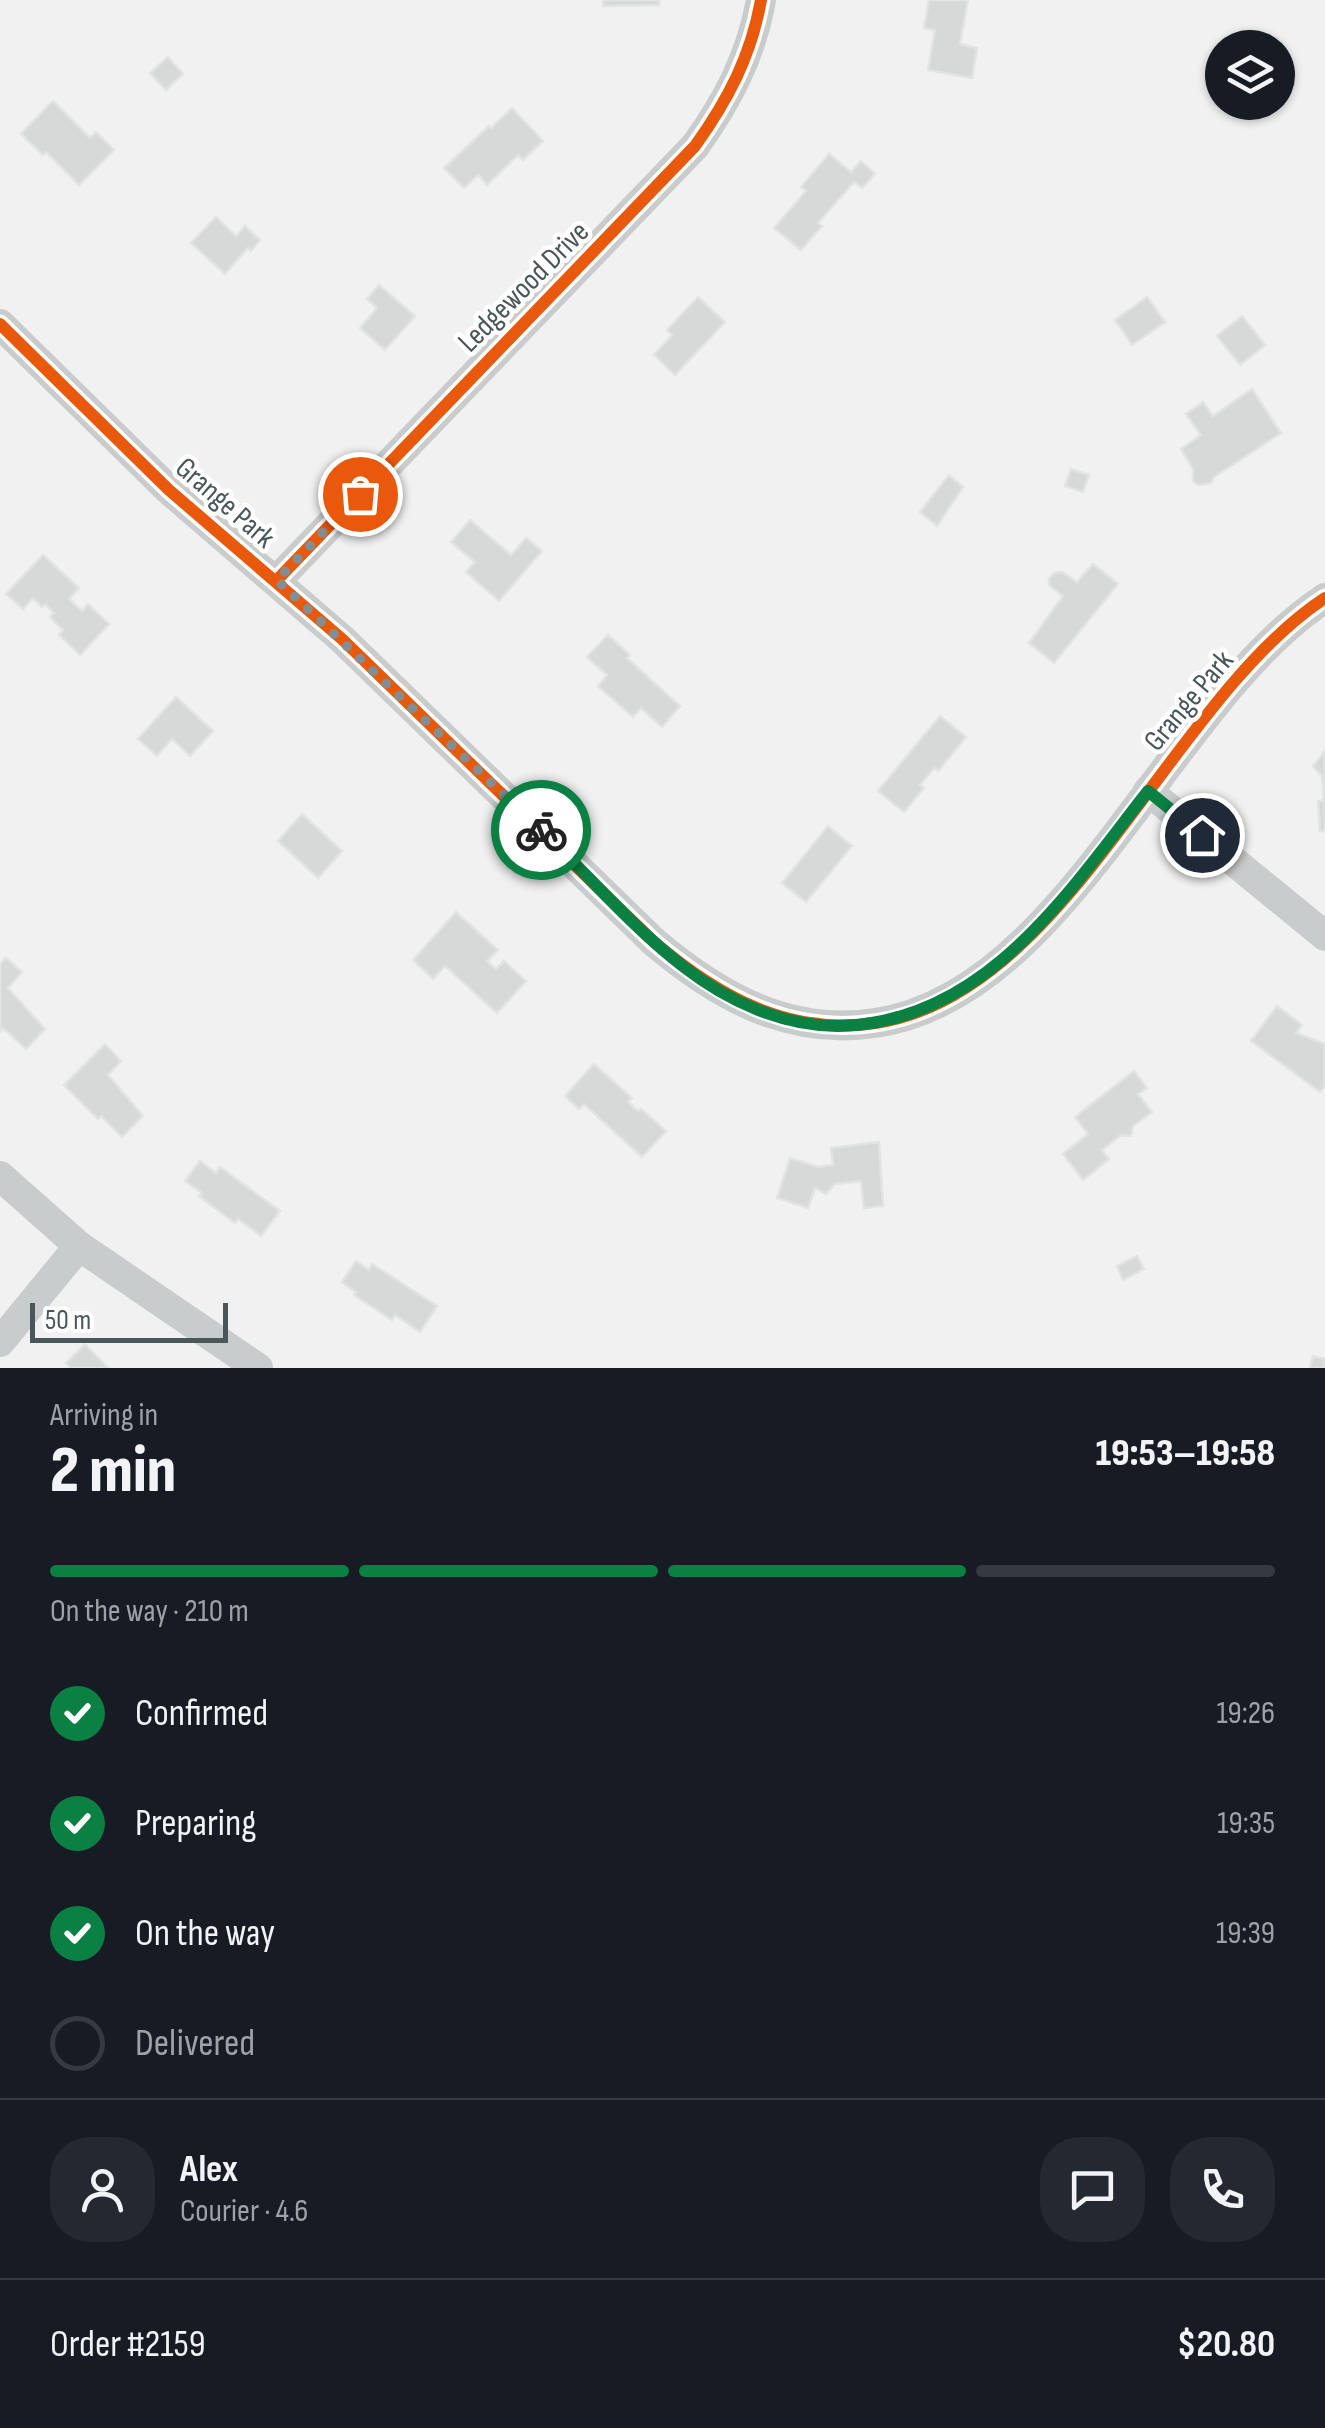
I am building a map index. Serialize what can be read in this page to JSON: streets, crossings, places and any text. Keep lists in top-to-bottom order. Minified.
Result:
{"streets":{"street":["Ledgewood Drive","Grange Park"]},"crossings":[["Ledgewood Drive","Grange Park"]],"scale_bar":"50 m","page":{"scale":"50 m","heading":["2 min","Arriving in","19:53–19:58"],"panel":["Alex","Courier · 4.6","Order #2159","$20.80"],"bar":"On the way · 210 m","list":[["Confirmed","19:26"],["Preparing","19:35"],["On the way","19:39"],"Delivered"]}}
